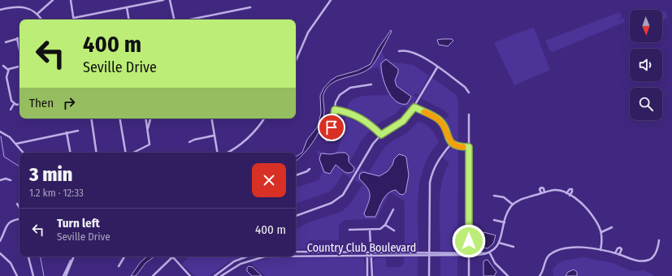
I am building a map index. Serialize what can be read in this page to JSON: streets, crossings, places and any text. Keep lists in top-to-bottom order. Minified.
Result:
{"streets":{"street":["Country Club Boulevard"]},"north":"bottom","page":{"turn":["400 m","Seville Drive"],"then":"Then","heading":["3 min","1.2 km · 12:33"],"list":[{"name":"Turn left","note":"Seville Drive","value":"400 m"}]}}
